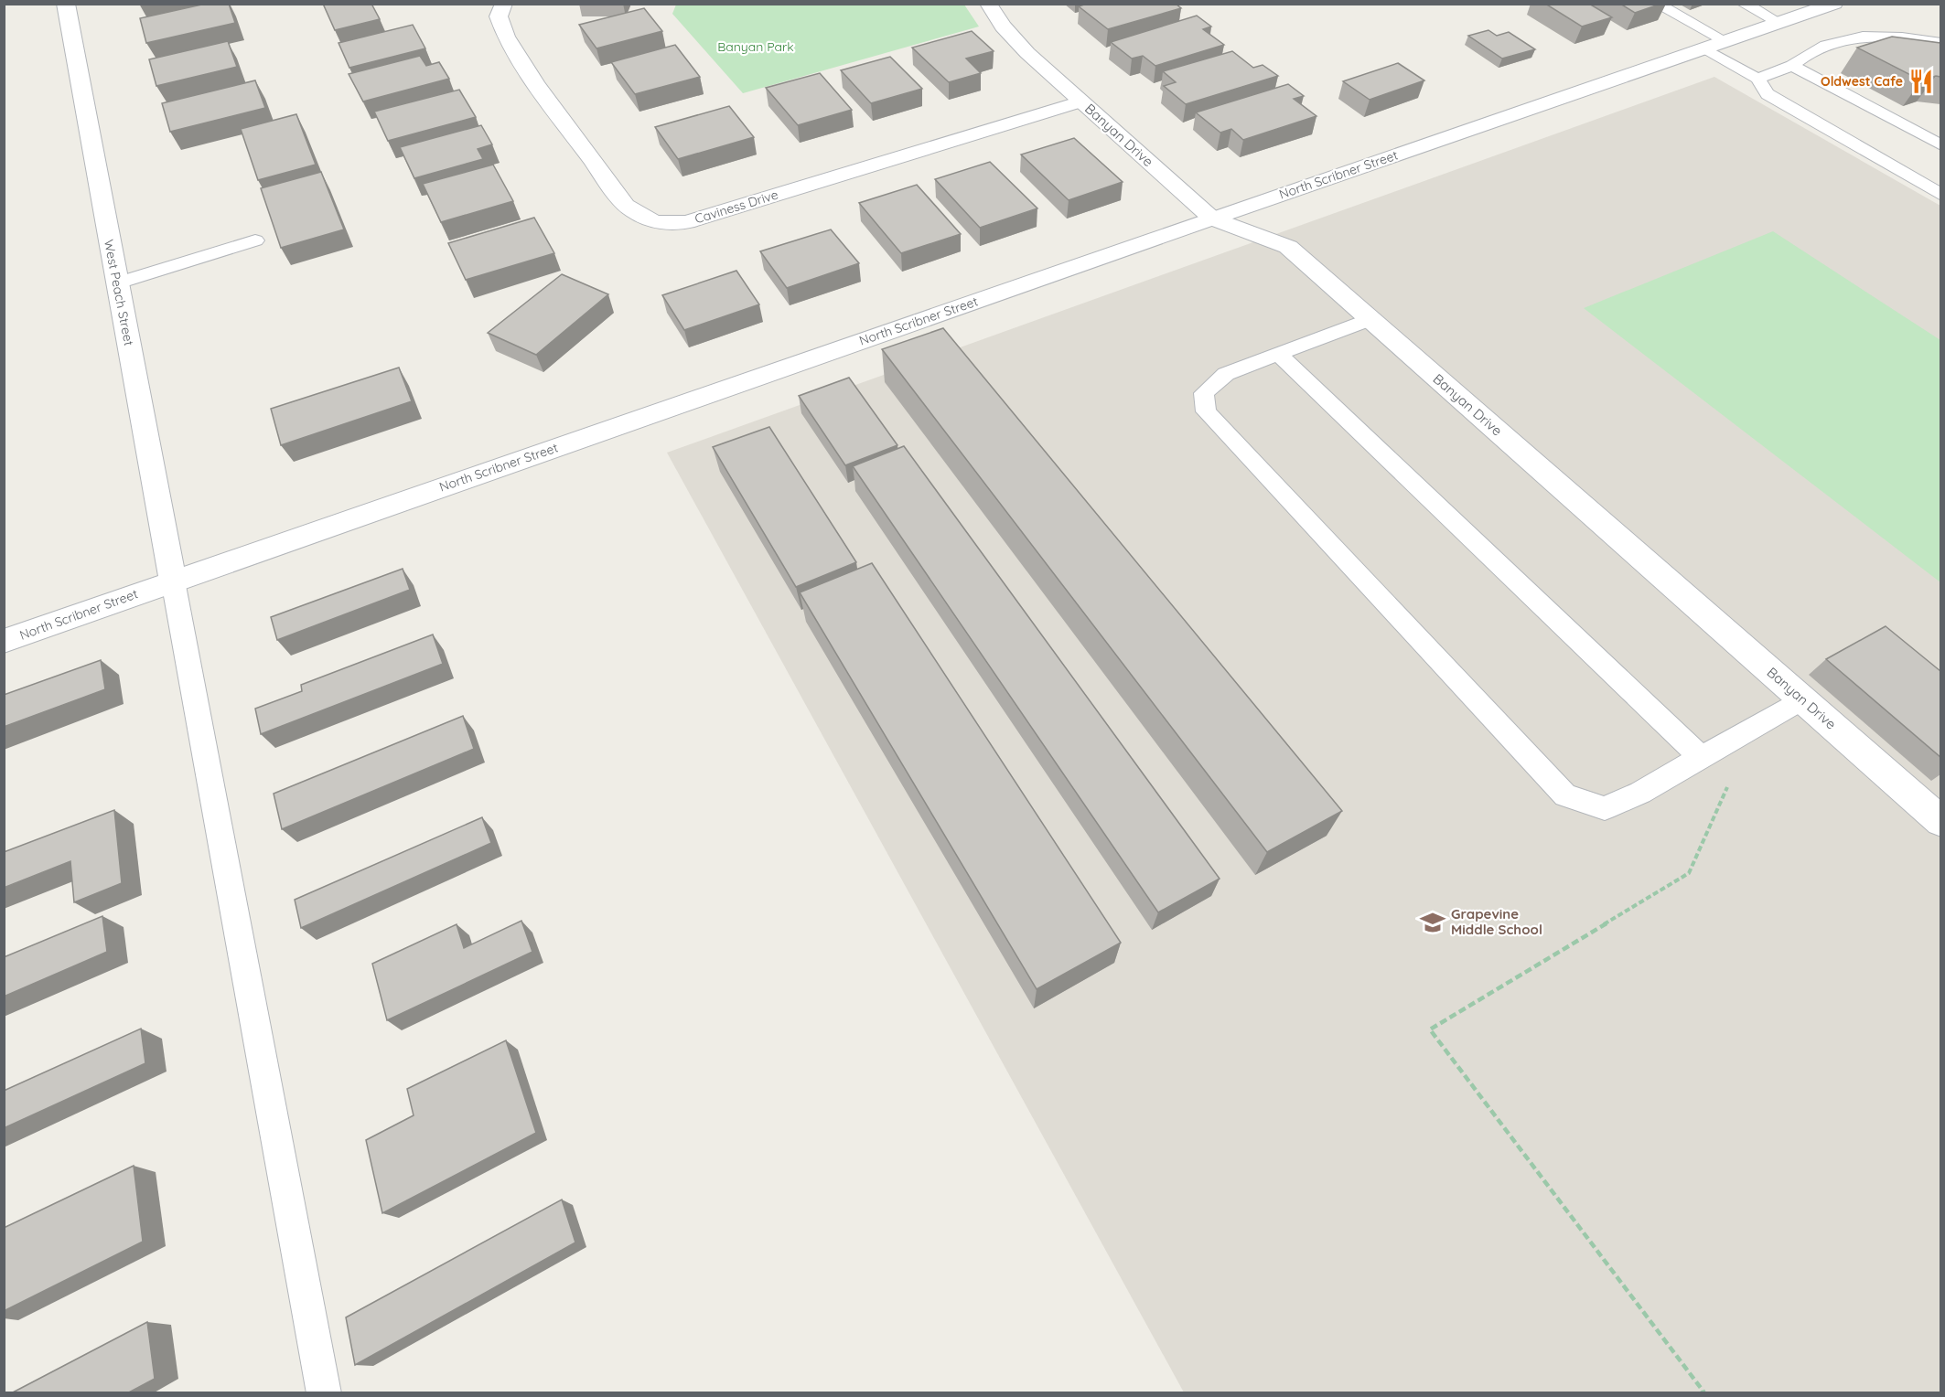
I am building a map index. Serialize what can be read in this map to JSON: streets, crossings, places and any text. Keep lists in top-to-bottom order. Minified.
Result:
{"streets":{"street":["Banyan Drive","North Scribner Street","Caviness Drive","West Peach Street"]},"crossings":[["Banyan Drive","North Scribner Street"],["Banyan Drive","Caviness Drive"],["North Scribner Street","West Peach Street"]],"parks":["Banyan Park"],"places":{"restaurant":["Oldwest Cafe"],"school or university":["Grapevine Middle School"]}}
